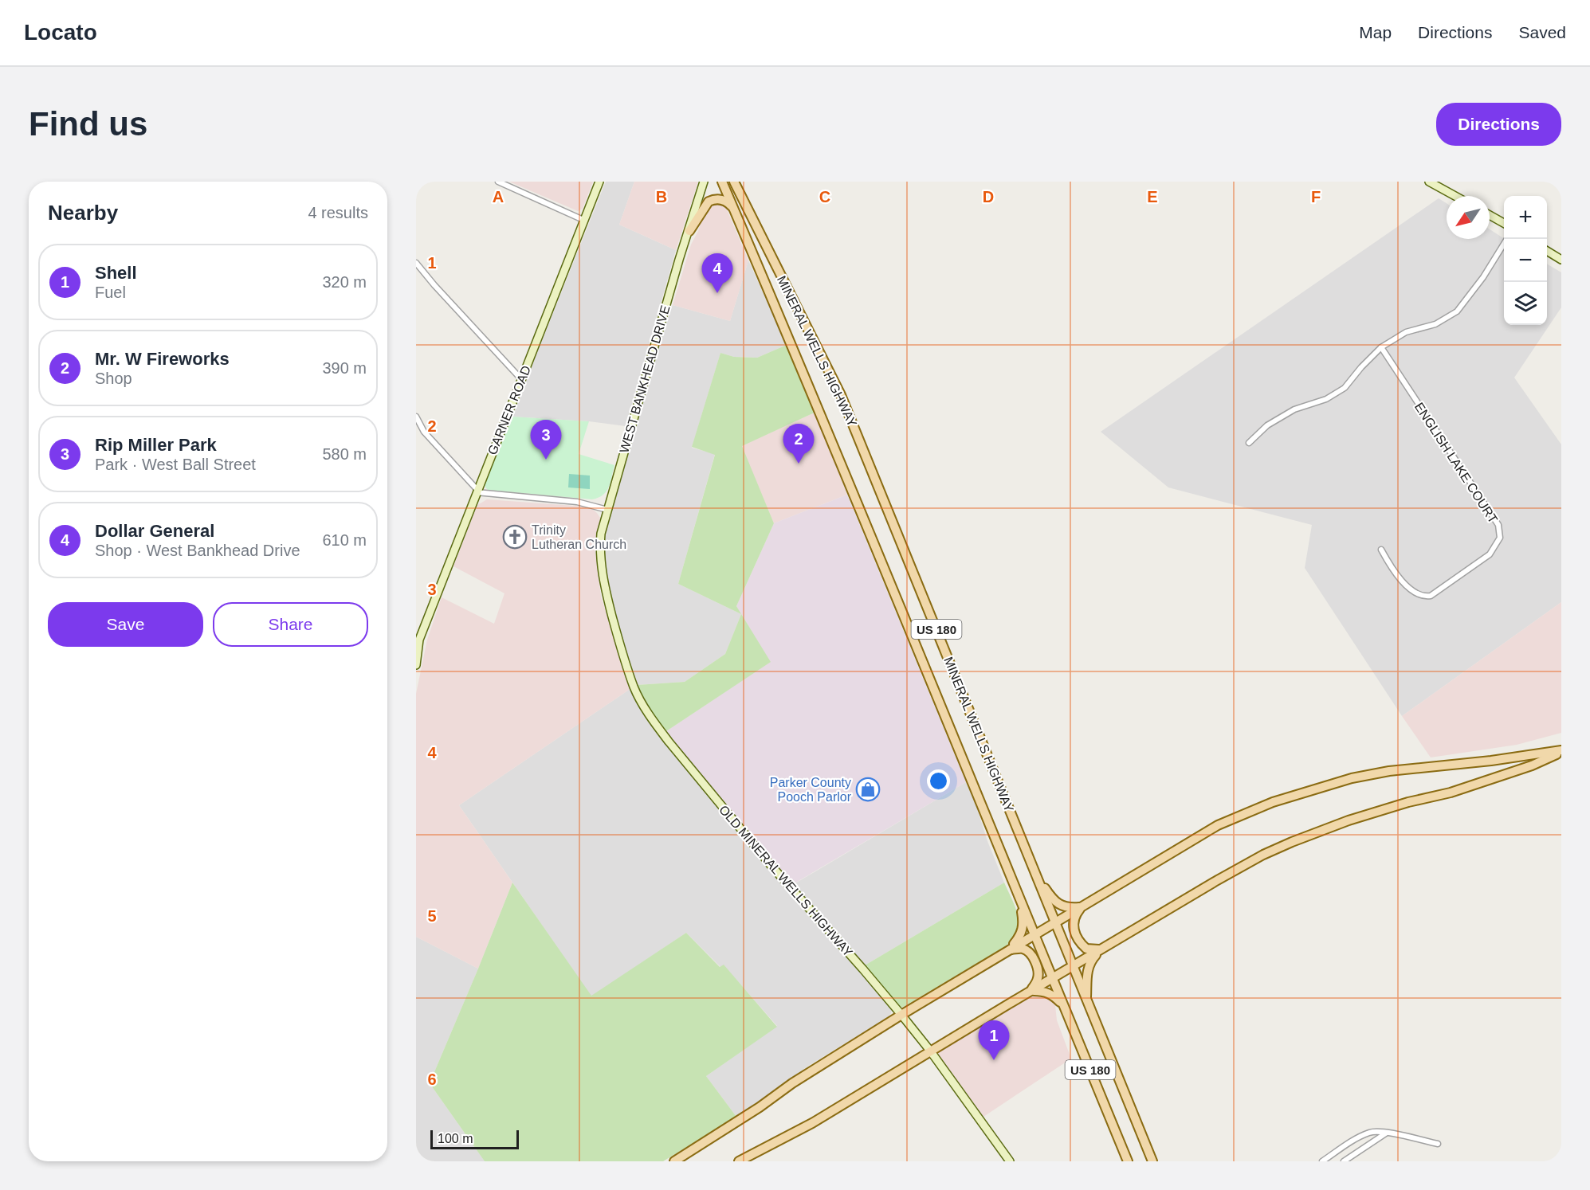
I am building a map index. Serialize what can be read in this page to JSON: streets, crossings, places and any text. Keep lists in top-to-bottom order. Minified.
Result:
{"streets":{"main road":["MINERAL WELLS HIGHWAY","US 180"],"street":["WEST BANKHEAD DRIVE","GARNER ROAD","ENGLISH LAKE COURT","OLD MINERAL WELLS HIGHWAY"]},"crossings":[["WEST BANKHEAD DRIVE","OLD MINERAL WELLS HIGHWAY"]],"places":{"church":["Trinity Lutheran Church"],"shop":["Parker County Pooch Parlor"]},"scale_bar":"100 m","north":"bottom left","page":{"header":"Locato","nav":["Map","Directions","Saved"],"buttons":["Directions",["Save","Share"]],"title":"Find us","heading":["Nearby","4 results"],"map_buttons":["+","−"],"list":[{"mark":"1","name":"Shell","note":"Fuel","value":"320 m"},{"mark":"2","name":"Mr. W Fireworks","note":"Shop","value":"390 m"},{"mark":"3","name":"Rip Miller Park","note":"Park · West Ball Street","value":"580 m"},{"mark":"4","name":"Dollar General","note":"Shop · West Bankhead Drive","value":"610 m"}],"pins":["4","3","2","1"],"scale":"100 m"},"grid":{"columns":["A","B","C","D","E","F"],"rows":["1","2","3","4","5","6"]}}
